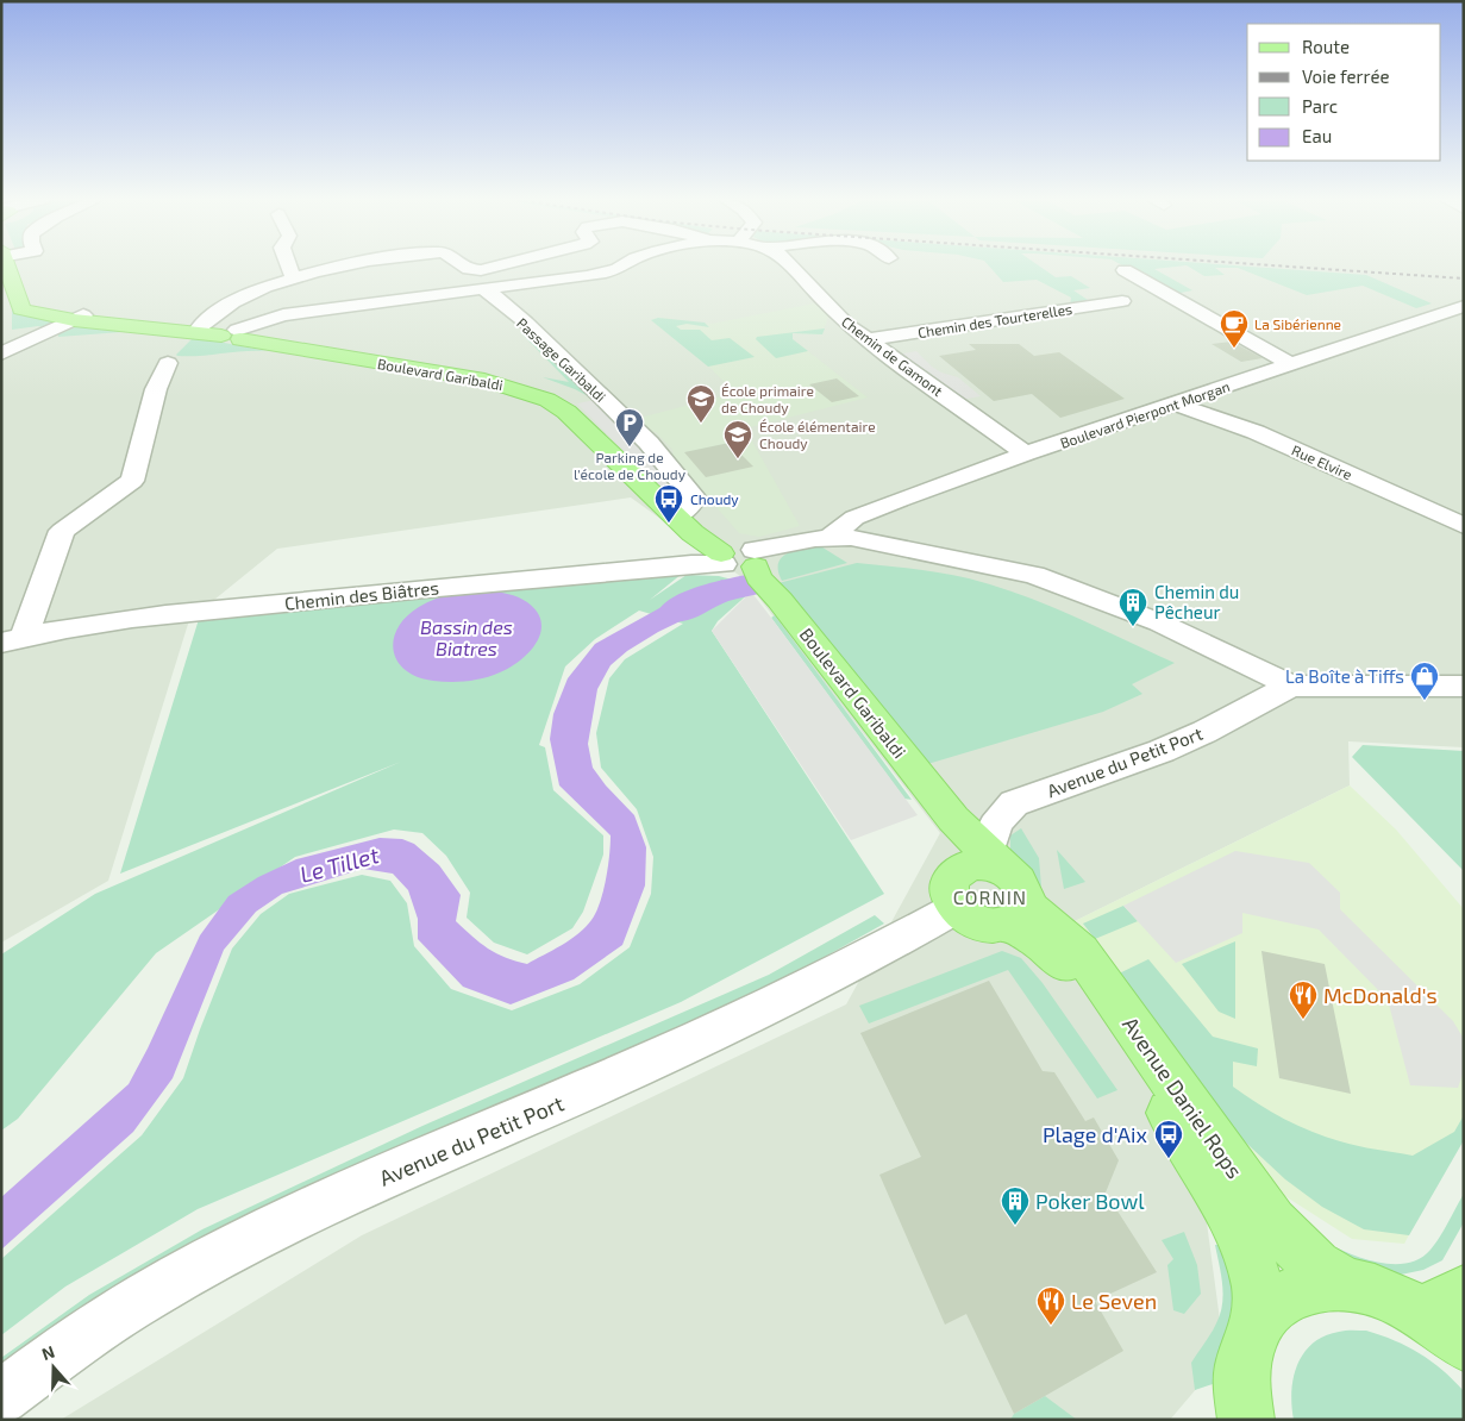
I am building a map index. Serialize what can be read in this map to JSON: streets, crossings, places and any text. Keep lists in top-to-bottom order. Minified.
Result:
{"streets":{"main road":["Boulevard Garibaldi","Avenue Daniel Rops"],"street":["Chemin des Tourterelles","Chemin de Gamont","Passage Garibaldi","Boulevard Pierpont Morgan","Rue Elvire","Chemin des Biâtres","Avenue du Petit Port"]},"crossings":[["Chemin des Tourterelles","Chemin de Gamont"],["Chemin de Gamont","Boulevard Pierpont Morgan"],["Passage Garibaldi","Boulevard Garibaldi"],["Boulevard Garibaldi","Chemin des Biâtres"],["Boulevard Garibaldi","Avenue du Petit Port"],["Boulevard Garibaldi","Avenue Daniel Rops"],["Boulevard Pierpont Morgan","Rue Elvire"],["Avenue du Petit Port","Avenue Daniel Rops"]],"districts":["CORNIN"],"water":["Bassin des Biatres","Le Tillet"],"places":{"cafe":["La Sibérienne"],"school or university":["École primaire de Choudy","École élémentaire Choudy"],"parking":["Parking de l'école de Choudy"],"bus stop":["Choudy","Plage d'Aix"],"building":["Chemin du Pêcheur","Poker Bowl"],"shop":["La Boîte à Tiffs"],"restaurant":["McDonald's","Le Seven"]},"legend":["Route","Voie ferrée","Parc","Eau"],"north":"top"}
